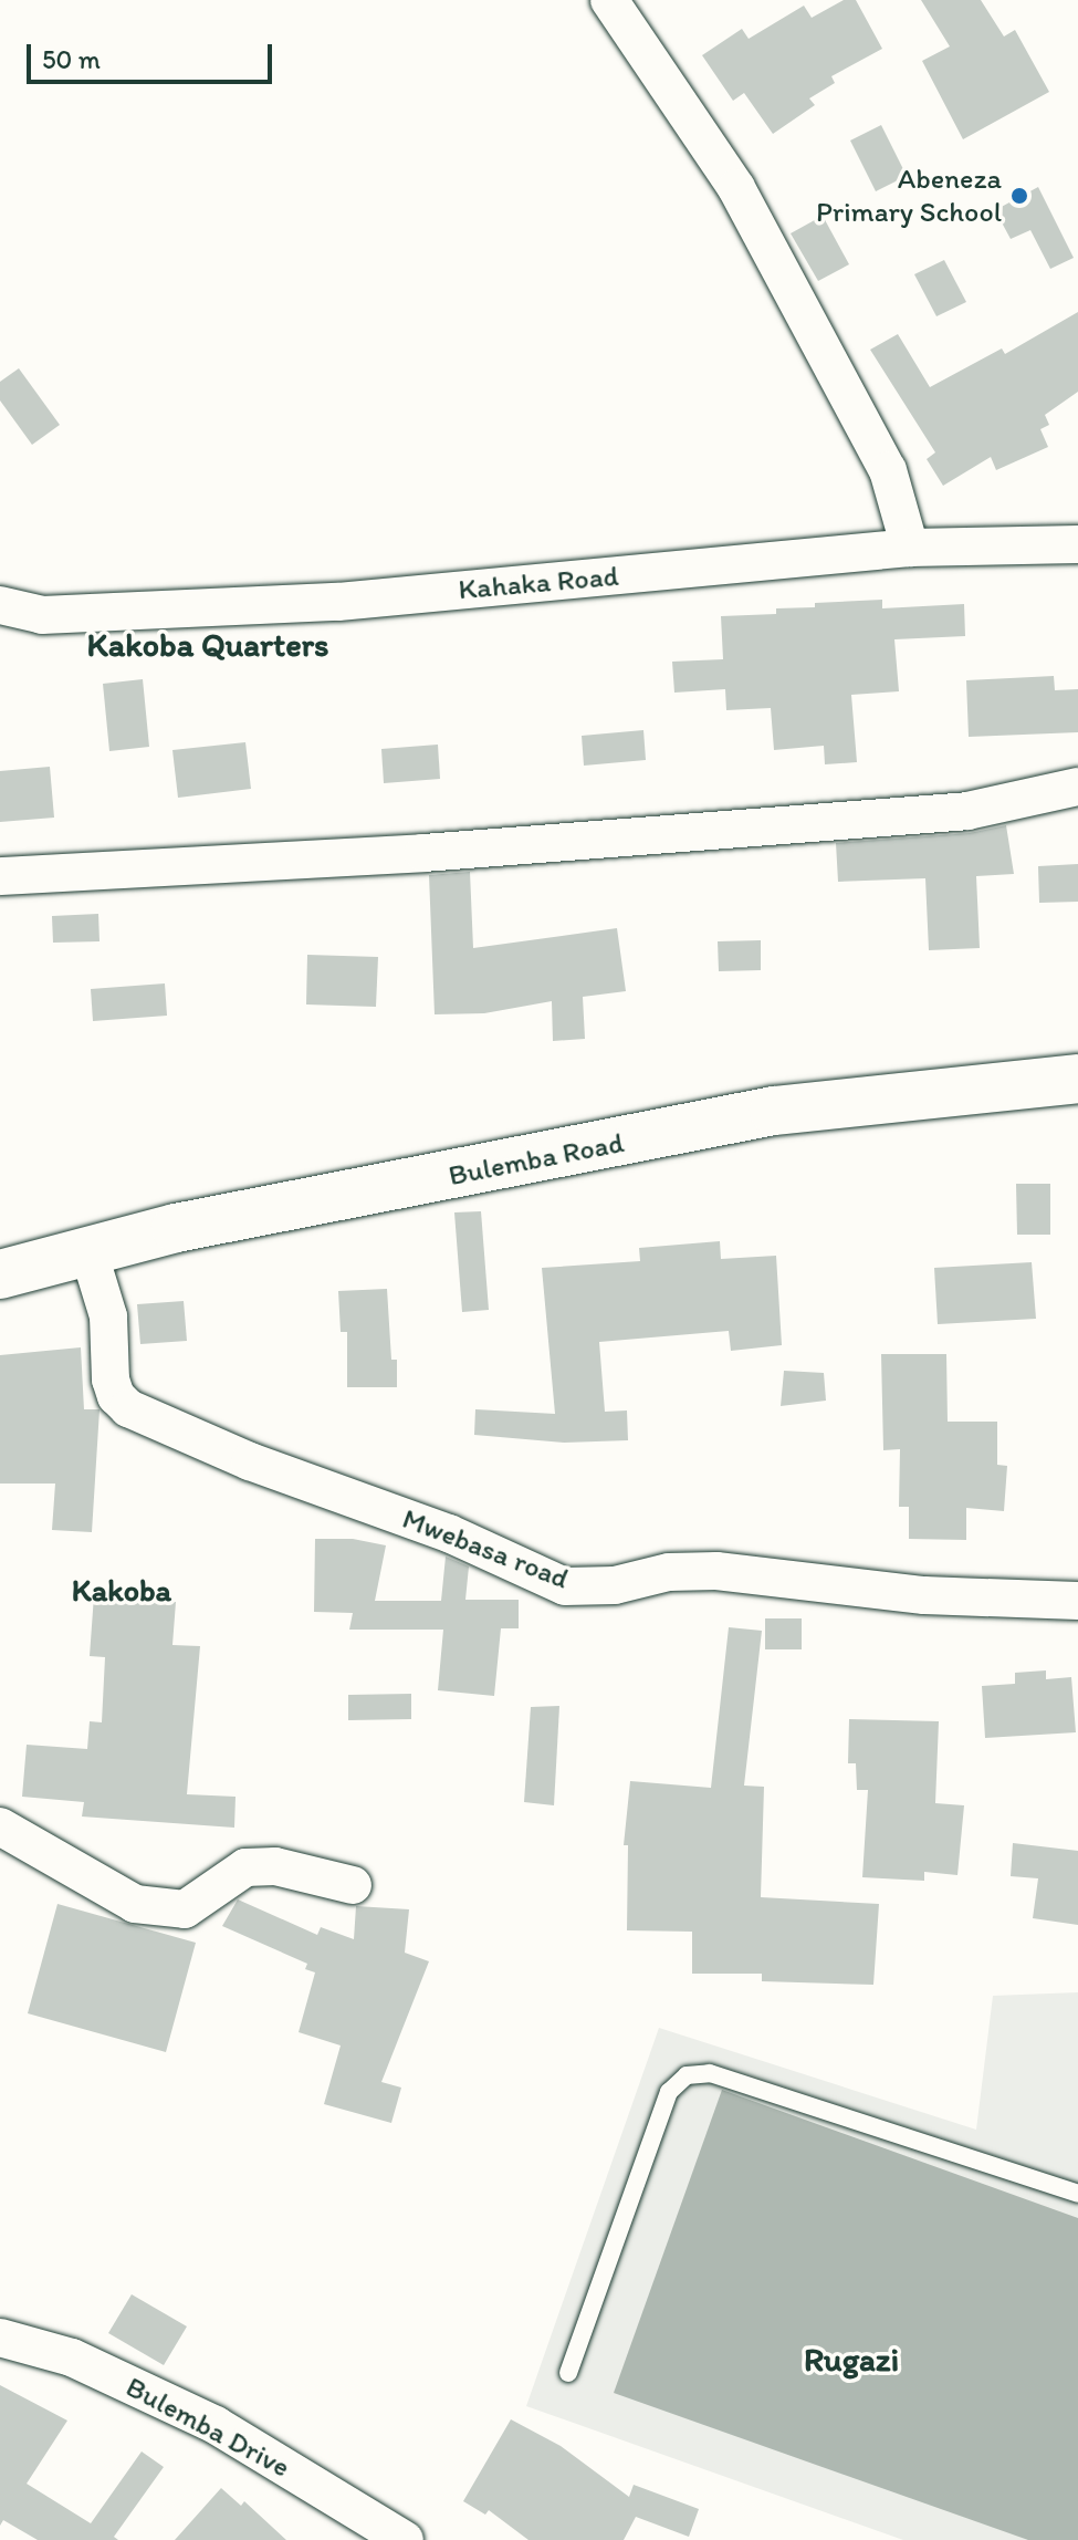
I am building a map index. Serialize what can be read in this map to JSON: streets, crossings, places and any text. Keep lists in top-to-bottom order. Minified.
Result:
{"streets":{"main road":["Bulemba Road"],"street":["Kahaka Road","Mwebasa road","Bulemba Drive"]},"crossings":[["Bulemba Road","Mwebasa road"]],"districts":["Kakoba Quarters","Kakoba","Rugazi"],"places":["Abeneza Primary School"],"scale_bar":"50 m"}
